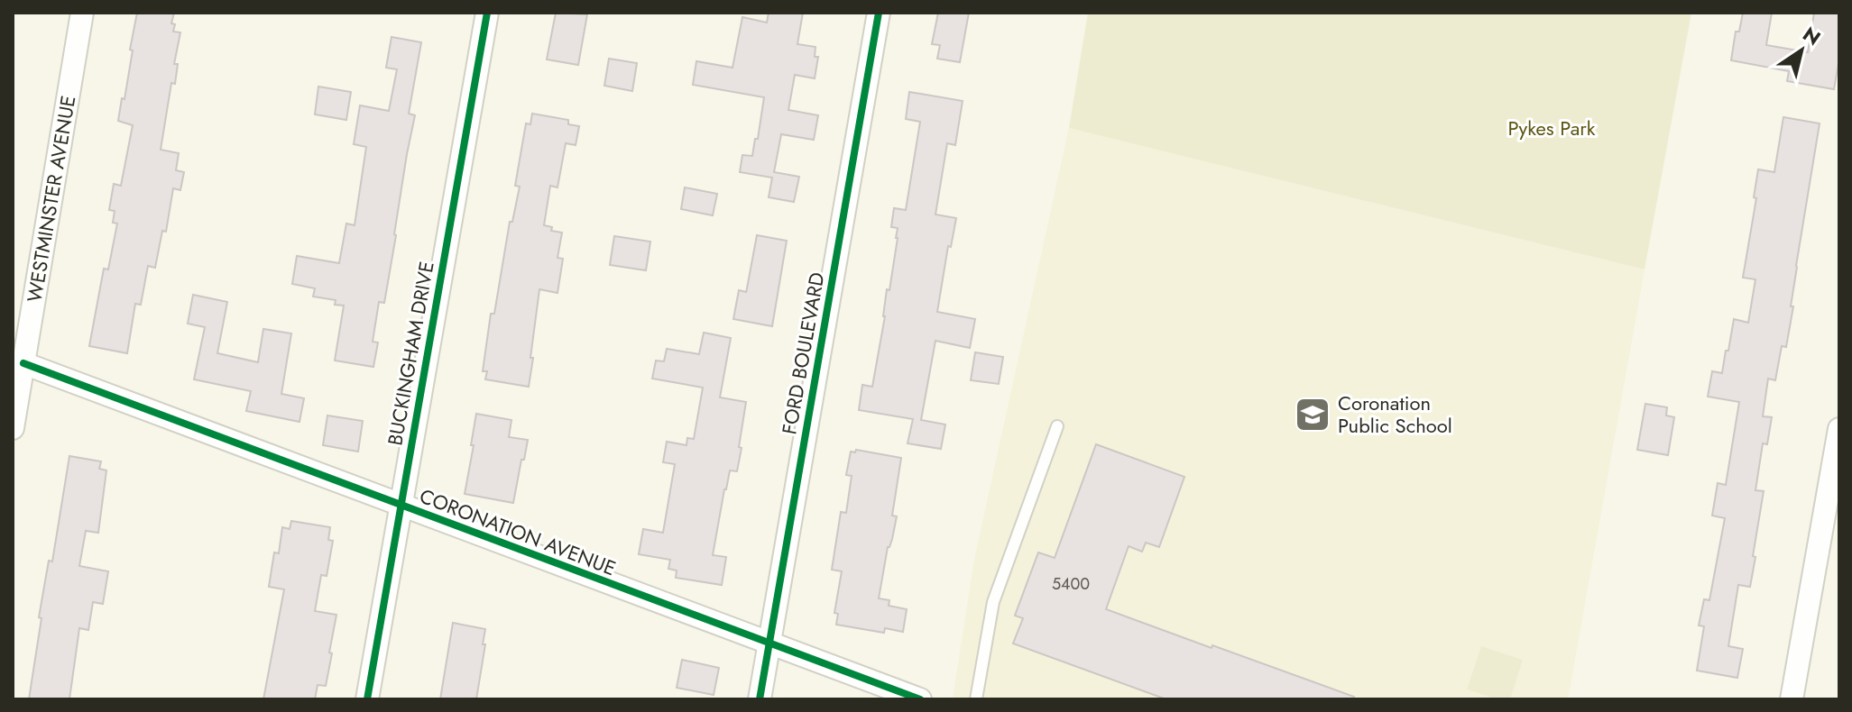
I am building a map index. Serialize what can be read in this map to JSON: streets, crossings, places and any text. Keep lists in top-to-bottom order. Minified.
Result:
{"streets":{"street":["WESTMINSTER AVENUE","BUCKINGHAM DRIVE","FORD BOULEVARD","CORONATION AVENUE"]},"crossings":[["WESTMINSTER AVENUE","CORONATION AVENUE"],["BUCKINGHAM DRIVE","CORONATION AVENUE"],["FORD BOULEVARD","CORONATION AVENUE"]],"parks":["Pykes Park"],"places":{"school or university":["Coronation Public School"]},"house_numbers":["5400"],"north":"top right"}
